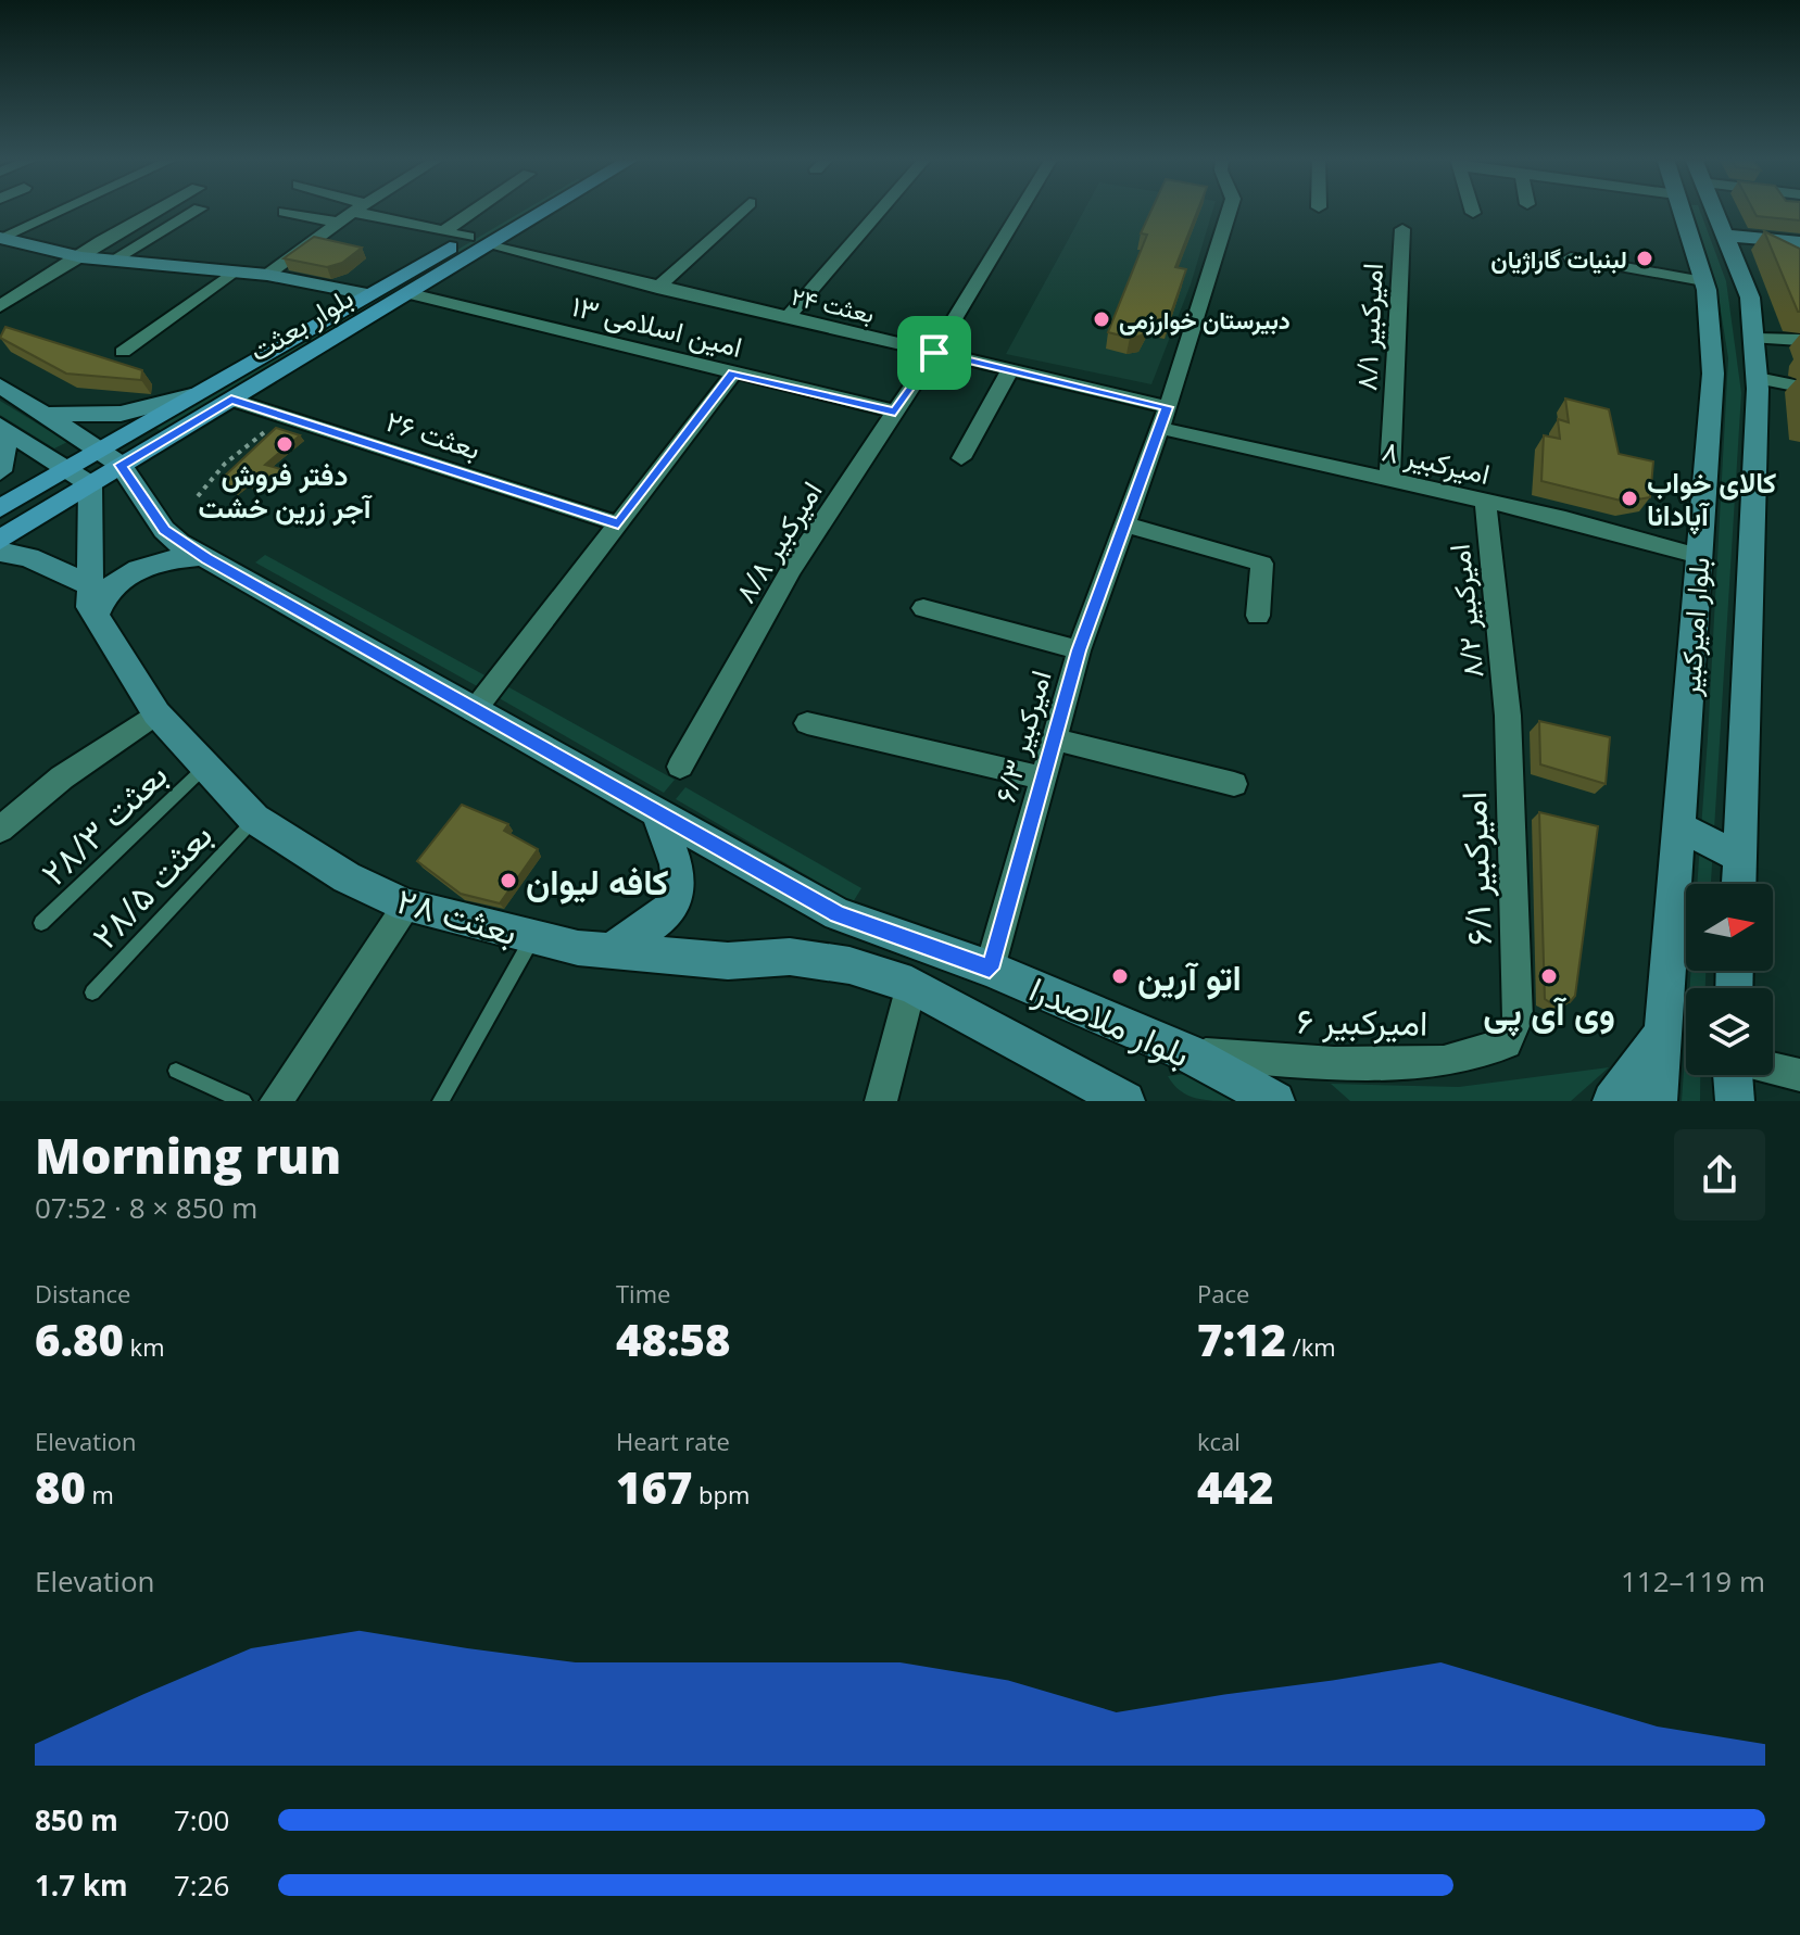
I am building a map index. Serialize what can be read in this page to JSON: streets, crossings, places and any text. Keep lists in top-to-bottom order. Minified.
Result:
{"streets":{"main road":["بلوار بعثت","بلوار امیرکبیر","بعثت ۲۸","بلوار ملاصدرا"],"street":["بعثت ۲۴","امین اسلامی ۱۳","امیرکبیر ۸/۱","بعثت ۲۶","امیرکبیر ۸","امیرکبیر ۸/۸","امیرکبیر ۸/۲","امیرکبیر ۶/۳","امیرکبیر ۶/۱","امیرکبیر ۶"],"lane":["بعثت ۲۸/۳","بعثت ۲۸/۵"]},"crossings":[["بعثت ۲۴","بلوار بعثت"],["بعثت ۲۴","امیرکبیر ۸/۸"],["بعثت ۲۴","امیرکبیر ۶/۳"],["بلوار بعثت","امین اسلامی ۱۳"],["بلوار بعثت","بعثت ۲۶"],["بلوار بعثت","بلوار ملاصدرا"],["امین اسلامی ۱۳","امیرکبیر ۸/۸"],["امیرکبیر ۸/۱","امیرکبیر ۸"],["امیرکبیر ۸","امیرکبیر ۸/۲"],["امیرکبیر ۸","بلوار امیرکبیر"],["امیرکبیر ۸","امیرکبیر ۶/۳"],["امیرکبیر ۸/۲","امیرکبیر ۶/۱"],["امیرکبیر ۶/۳","بلوار ملاصدرا"],["بعثت ۲۸/۳","بعثت ۲۸"],["امیرکبیر ۶/۱","امیرکبیر ۶"],["بعثت ۲۸/۵","بعثت ۲۸"],["بلوار ملاصدرا","امیرکبیر ۶"]],"places":["لبنیات گاراژیان","دبیرستان خوارزمی","دفتر فروش آجر زرین خشت","کالای خواب آپادانا","کافه لیوان","اتو آرین","وی آی پی"],"north":"right","page":{"heading":["Morning run","07:52 · 8 × 850 m"],"stats":[["Distance","6.80 km"],["Time","48:58"],["Pace","7:12 /km"],["Elevation","80 m"],["Heart rate","167 bpm"],["kcal","442"]],"chart":["Elevation","112–119 m"],"list":[{"name":"850 m","note":"7:00"},{"name":"1.7 km","note":"7:26"}]}}
